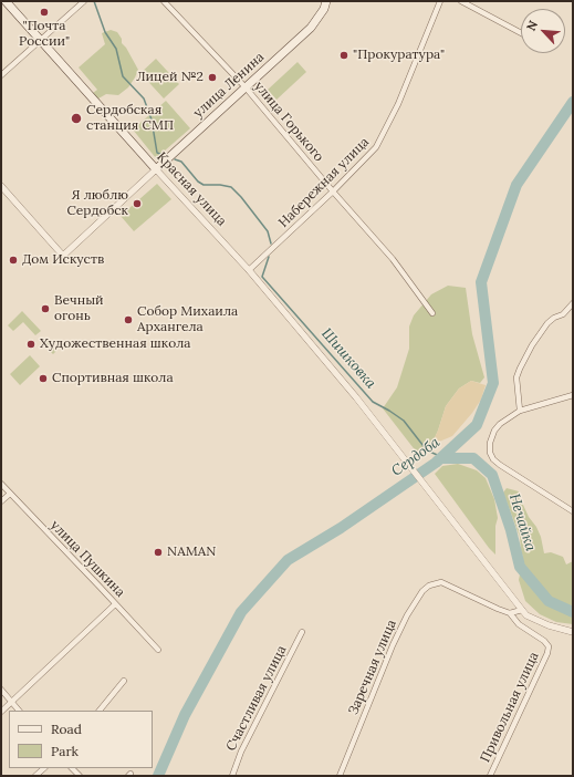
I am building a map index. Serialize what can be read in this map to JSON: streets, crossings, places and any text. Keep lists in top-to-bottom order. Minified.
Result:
{"streets":{"main road":["улица Ленина","Красная улица"],"street":["улица Горького","Набережная улица","улица Пушкина","Заречная улица","Счастливая улица","Привольная улица"]},"crossings":[["улица Ленина","улица Горького"],["улица Ленина","Красная улица"],["улица Горького","Набережная улица"],["Набережная улица","Красная улица"],["Заречная улица","Привольная улица"]],"water":["Шишковка","Сердоба","Нечайка"],"places":["\"Почта России\"","\"Прокуратура\"","Лицей №2","Сердобская станция СМП","Я люблю Сердобск","Дом Искуств","Вечный огонь","Собор Михаила Архангела","Художественная школа","Спортивная школа","NAMAN"],"legend":["Road","Park"],"north":"top left"}
